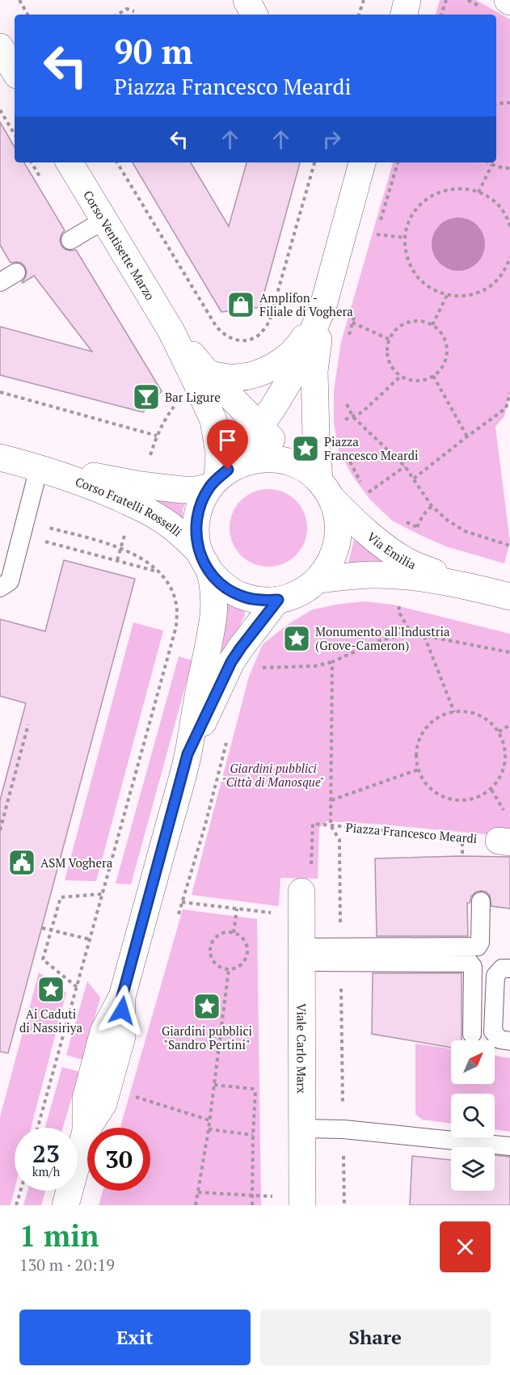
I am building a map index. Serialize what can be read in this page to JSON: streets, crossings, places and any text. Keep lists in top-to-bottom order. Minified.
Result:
{"streets":{"street":["Corso Ventisette Marzo","Corso Fratelli Rosselli","Via Emilia","Viale Carlo Marx"],"path":["Piazza Francesco Meardi"]},"crossings":[["Corso Ventisette Marzo","Corso Fratelli Rosselli"],["Corso Ventisette Marzo","Via Emilia"],["Corso Fratelli Rosselli","Via Emilia"]],"parks":["Giardini pubblici \"Città di Manosque\""],"places":{"shop":["Amplifon - Filiale di Voghera"],"bar":["Bar Ligure"],"place":["Piazza Francesco Meardi","Monumento all'Industria (Grove-Cameron)","Ai Caduti di Nassiriya","Giardini pubblici \"Sandro Pertini\""],"public building":["ASM Voghera"]},"north":"top right","page":{"turn":["90 m","Piazza Francesco Meardi"],"speed":"23 km/h","limit":"30","heading":["1 min","130 m · 20:19"],"buttons":["Exit","Share"]}}
